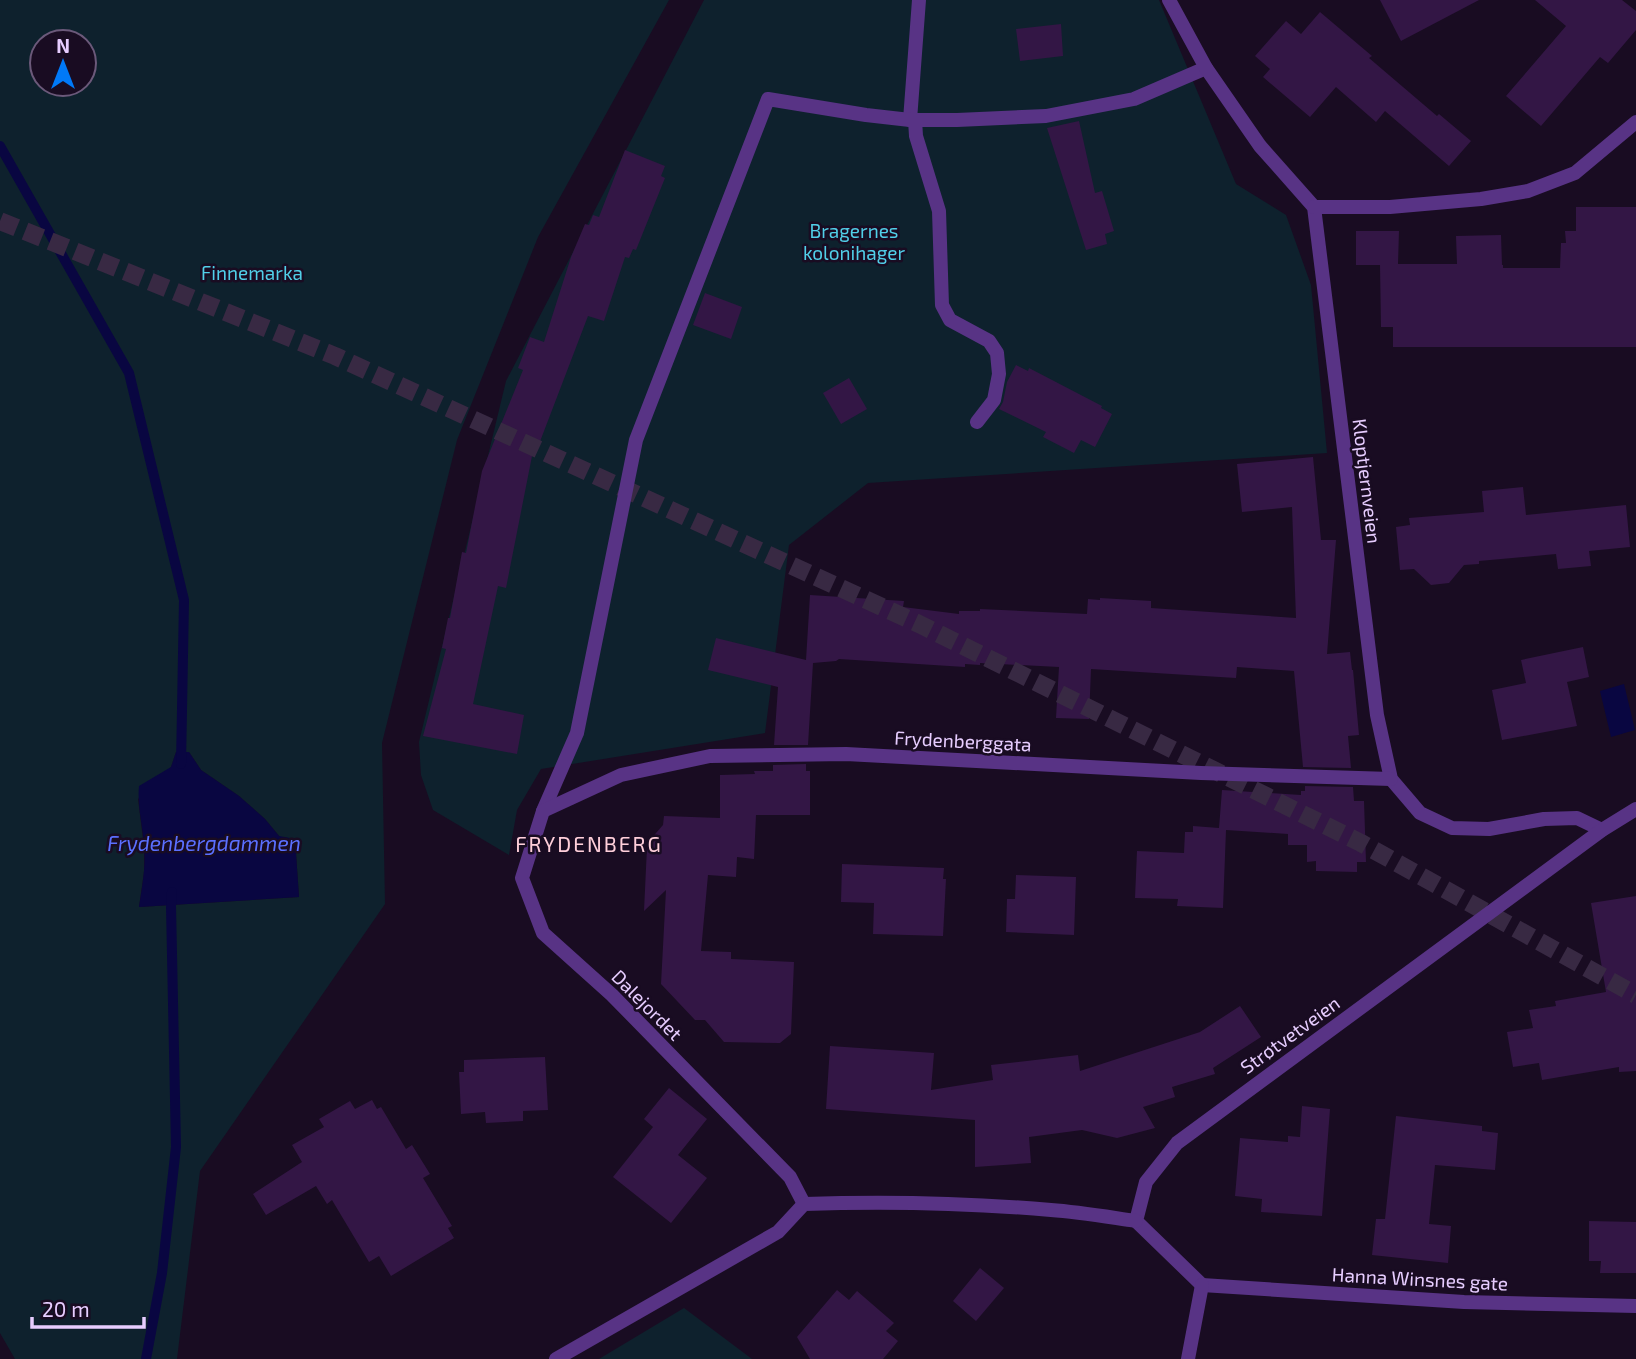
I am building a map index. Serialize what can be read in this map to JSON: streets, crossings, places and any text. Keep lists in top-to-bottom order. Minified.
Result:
{"streets":{"street":["Kloptjernveien","Frydenberggata","Dalejordet","Strøtvetveien","Hanna Winsnes gate"]},"crossings":[["Kloptjernveien","Frydenberggata"],["Kloptjernveien","Strøtvetveien"],["Frydenberggata","Dalejordet"]],"districts":["FRYDENBERG"],"water":["Frydenbergdammen"],"parks":["Bragernes kolonihager","Finnemarka"],"scale_bar":"20 m","north":"top"}
